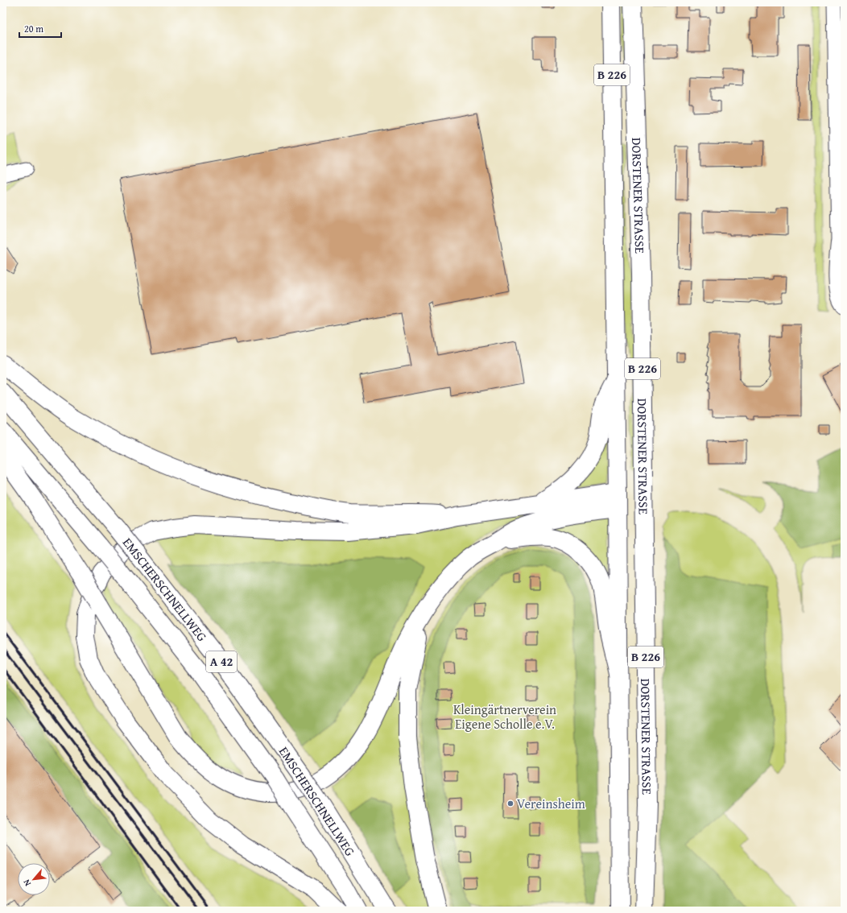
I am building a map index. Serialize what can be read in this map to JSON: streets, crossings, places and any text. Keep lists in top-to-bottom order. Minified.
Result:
{"streets":{"main road":["B 226","DORSTENER STRASSE","EMSCHERSCHNELLWEG","A 42"]},"parks":["Kleingärtnerverein Eigene Scholle e.V."],"places":["Vereinsheim"],"scale_bar":"20 m","north":"bottom left"}
